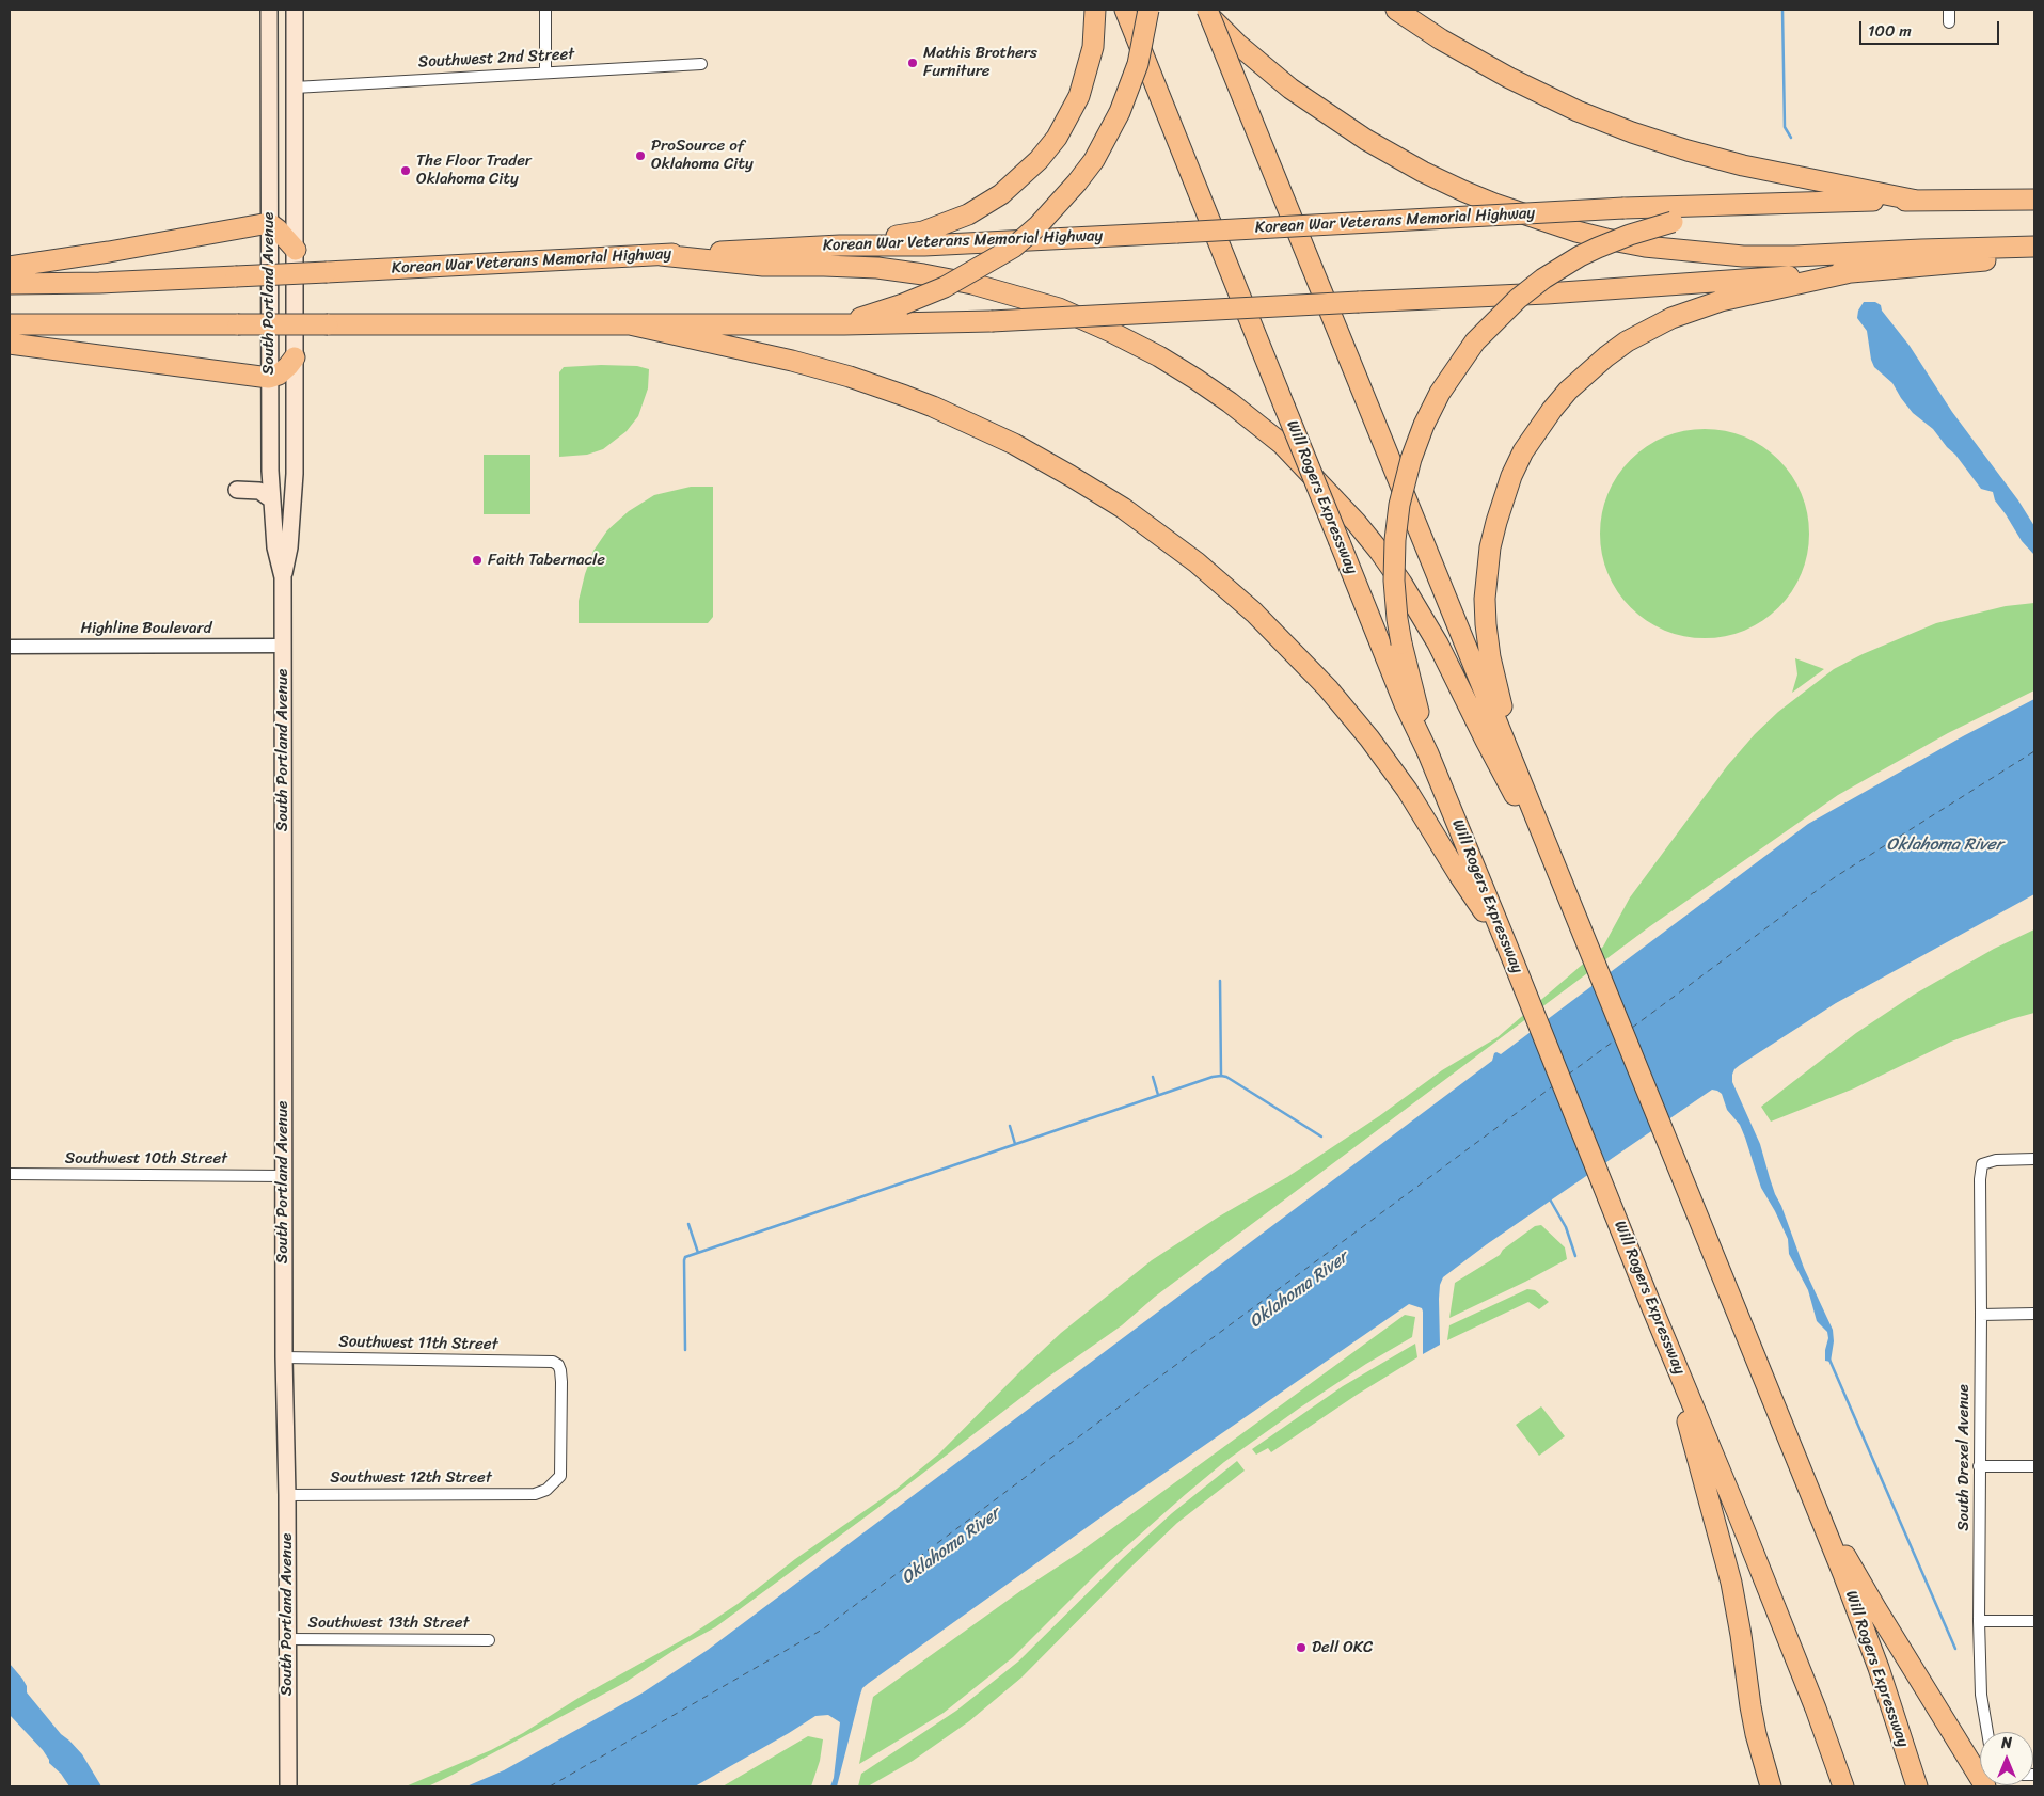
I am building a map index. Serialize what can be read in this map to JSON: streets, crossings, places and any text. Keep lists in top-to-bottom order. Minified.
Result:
{"streets":{"highway":["Korean War Veterans Memorial Highway","Will Rogers Expressway"],"main road":["South Portland Avenue"],"street":["Southwest 2nd Street","Highline Boulevard","Southwest 10th Street","Southwest 11th Street","South Drexel Avenue","Southwest 12th Street","Southwest 13th Street"]},"crossings":[["Southwest 2nd Street","South Portland Avenue"],["South Portland Avenue","Highline Boulevard"],["South Portland Avenue","Southwest 10th Street"],["South Portland Avenue","Southwest 11th Street"],["South Portland Avenue","Southwest 12th Street"],["South Portland Avenue","Southwest 13th Street"],["Southwest 11th Street","Southwest 12th Street"]],"water":["Oklahoma River"],"places":["Mathis Brothers Furniture","ProSource of Oklahoma City","The Floor Trader Oklahoma City","Faith Tabernacle","Dell OKC"],"scale_bar":"100 m","north":"top"}
